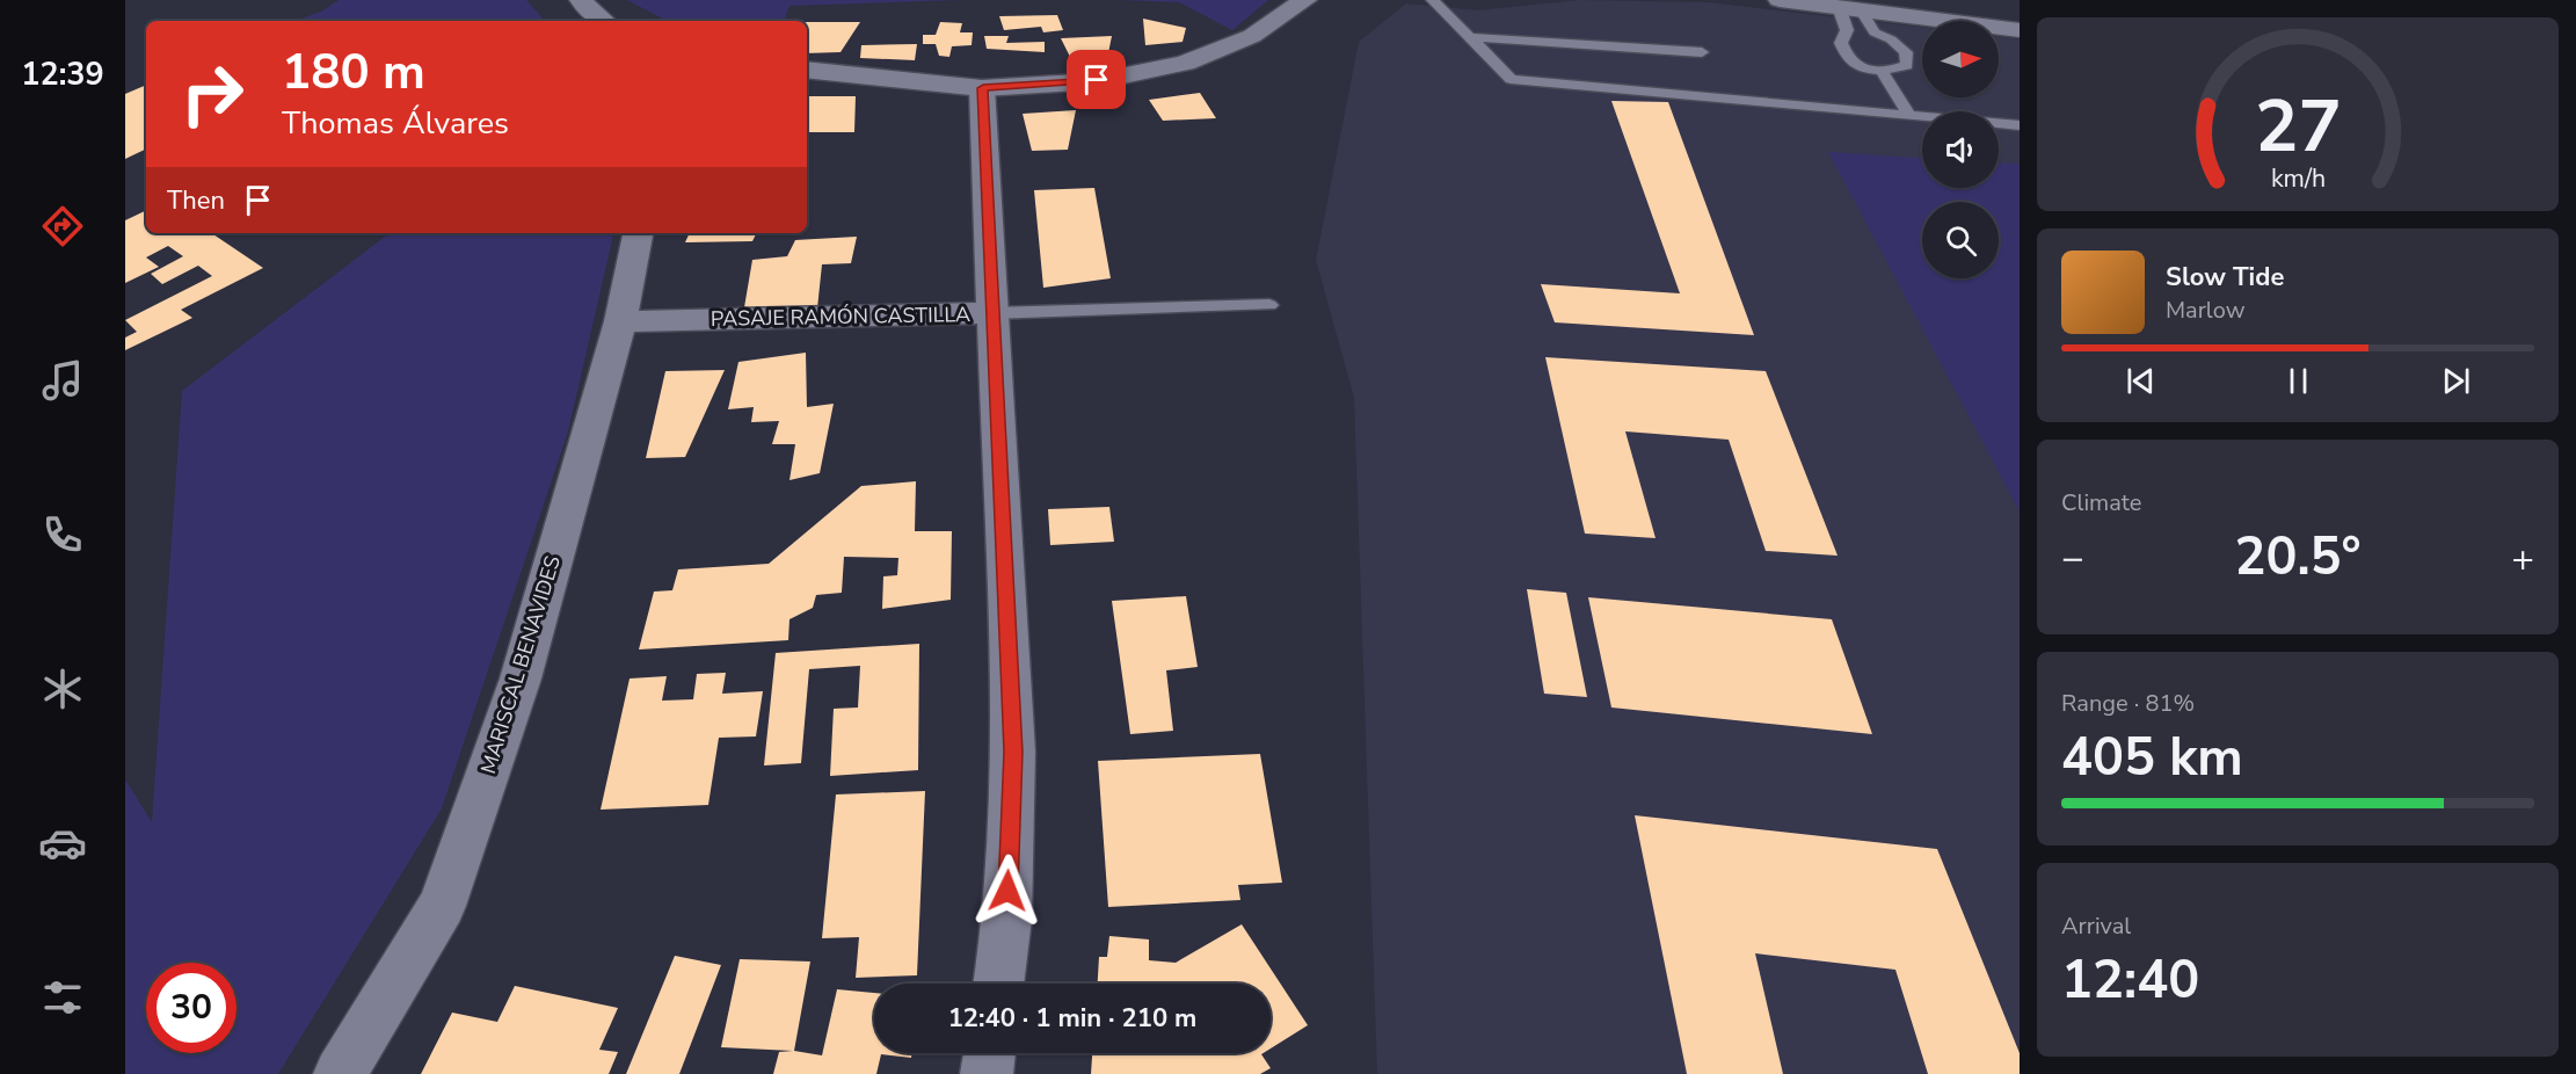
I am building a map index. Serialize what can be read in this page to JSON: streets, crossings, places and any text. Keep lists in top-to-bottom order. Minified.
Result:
{"streets":{"street":["PASAJE RAMÓN CASTILLA","MARISCAL BENAVIDES"]},"crossings":[["PASAJE RAMÓN CASTILLA","MARISCAL BENAVIDES"]],"north":"right","page":{"tabs":"12:39","turn":["180 m","Thomas Álvares"],"then":"Then","song":["Slow Tide","Marlow"],"tile":["Climate",["Range · 81%","405 km"],["Arrival","12:40"]],"heat":["−","20.5°","+"],"limit":"30","trip":"12:40 · 1 min · 210 m","gauge":["27","km/h"]}}
